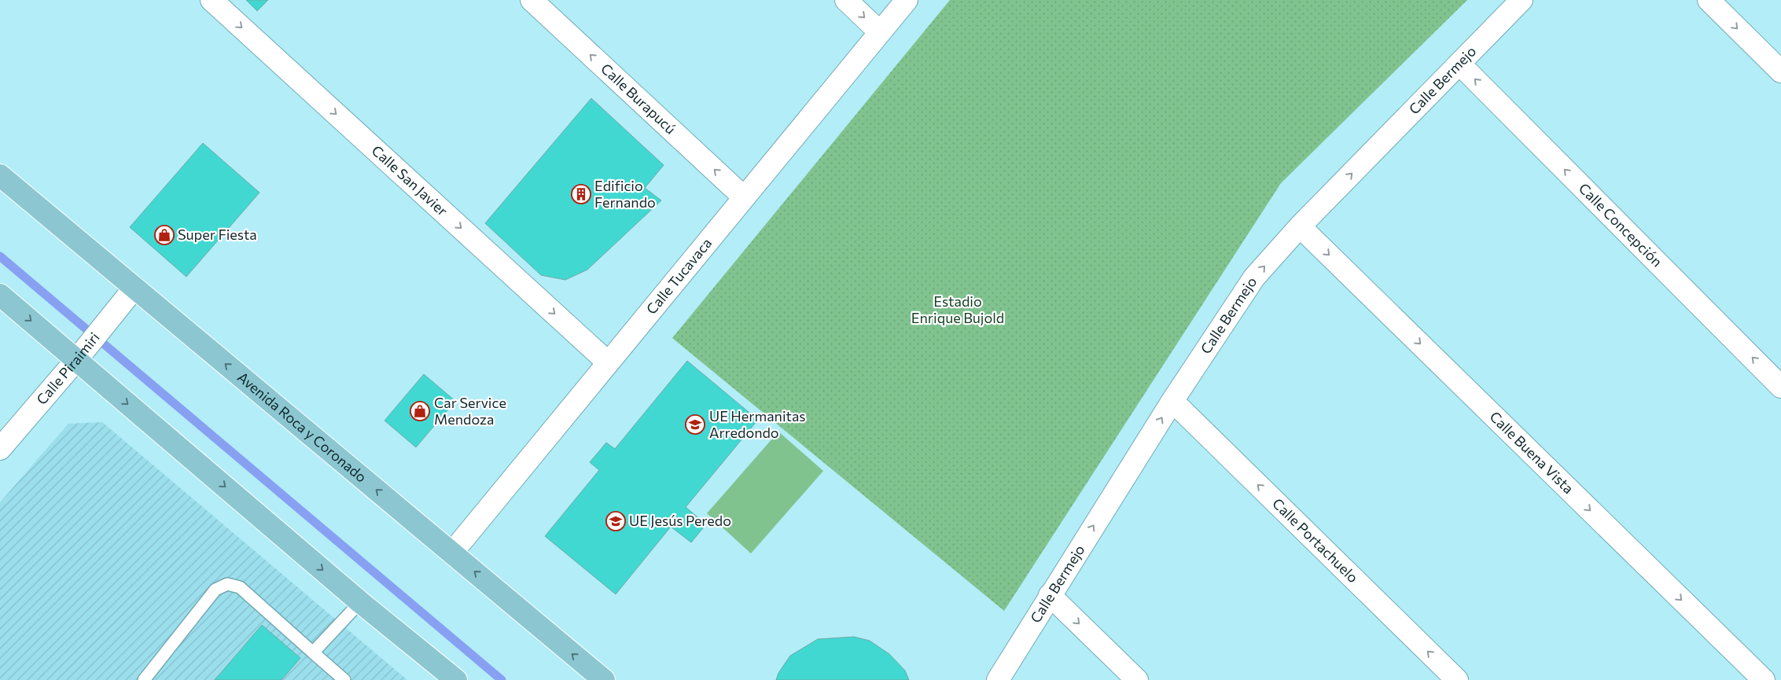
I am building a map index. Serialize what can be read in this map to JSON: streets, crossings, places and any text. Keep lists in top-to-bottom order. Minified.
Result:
{"streets":{"main road":["Avenida Roca y Coronado"],"street":["Calle Bermejo","Calle Burapucú","Calle San Javier","Calle Concepción","Calle Tucavaca","Calle Piraimiri","Calle Buena Vista","Calle Portachuelo"]},"crossings":[["Calle Bermejo","Calle Concepción"],["Calle Bermejo","Calle Buena Vista"],["Calle Bermejo","Calle Portachuelo"],["Calle Burapucú","Calle Tucavaca"],["Calle San Javier","Calle Tucavaca"],["Calle Tucavaca","Avenida Roca y Coronado"],["Calle Piraimiri","Avenida Roca y Coronado"]],"one_way":["Calle Bermejo","Calle Burapucú","Calle San Javier","Calle Concepción","Calle Buena Vista","Calle Portachuelo"],"parks":["Estadio Enrique Bujold"],"places":{"building":["Edificio Fernando"],"shop":["Super Fiesta","Car Service Mendoza"],"school or university":["UE Hermanitas Arredondo","UE Jesús Peredo"]}}
